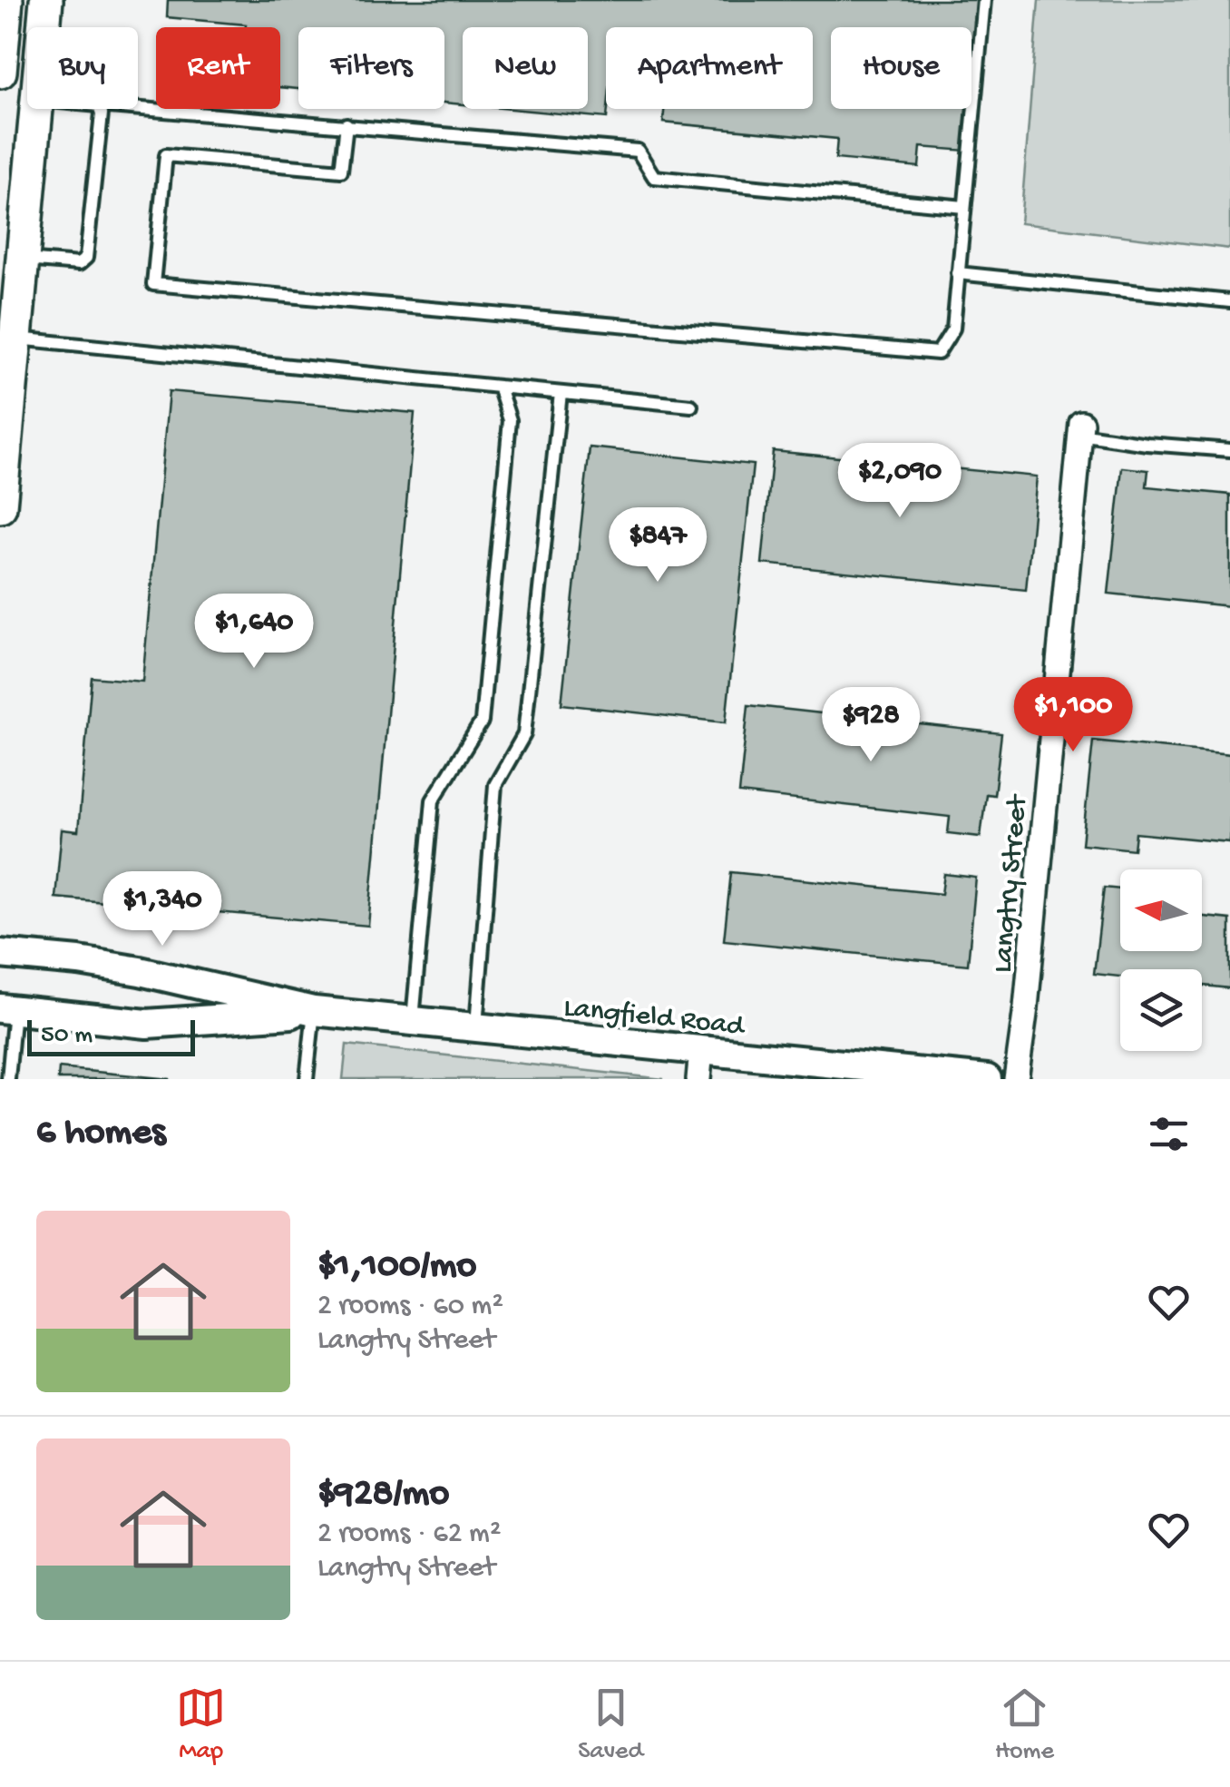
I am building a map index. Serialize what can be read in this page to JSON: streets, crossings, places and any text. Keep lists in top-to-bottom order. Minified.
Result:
{"streets":{"street":["Langtry Street","Langfield Road"]},"scale_bar":"50 m","north":"left","page":{"chip":["Buy","Rent","Filters","New","Apartment","House"],"price":["$2,090","$847","$1,640","$1,100","$928","$1,340"],"scale":"50 m","heading":"6 homes","list":[{"name":"$1,100/mo","note":"2 rooms · 60 m² · Langtry Street"},{"name":"$928/mo","note":"2 rooms · 62 m² · Langtry Street"}],"tabs":["Map","Saved","Home"]}}
